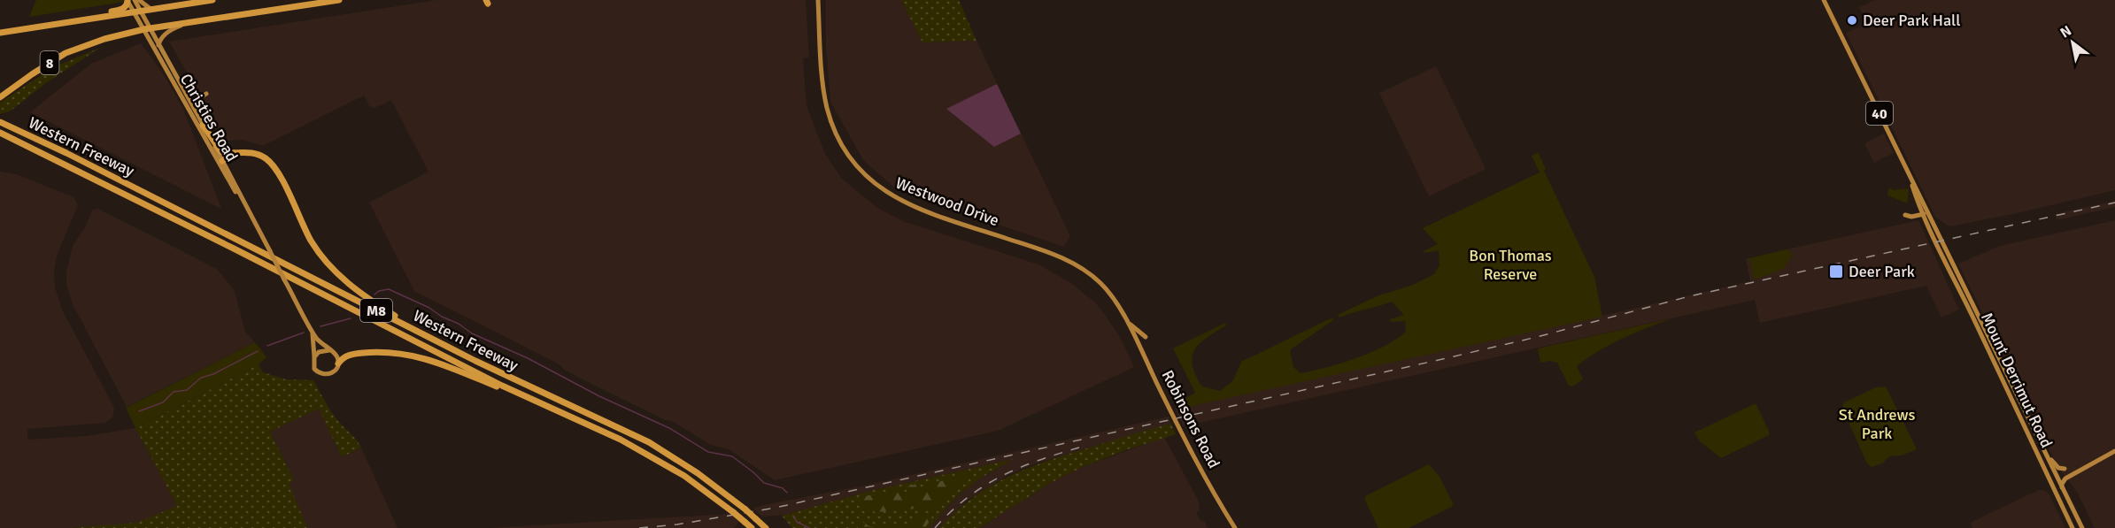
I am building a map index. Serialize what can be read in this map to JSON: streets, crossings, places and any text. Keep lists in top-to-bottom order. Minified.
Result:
{"streets":{"highway":["8","Western Freeway","M8"],"main road":["40","Christies Road","Westwood Drive","Mount Derrimut Road","Robinsons Road"]},"crossings":[["8","Christies Road"],["40","Mount Derrimut Road"],["Westwood Drive","Robinsons Road"]],"parks":["Bon Thomas Reserve","St Andrews Park"],"places":{"other":["Deer Park Hall"],"transit":["Deer Park"]},"north":"top left"}
